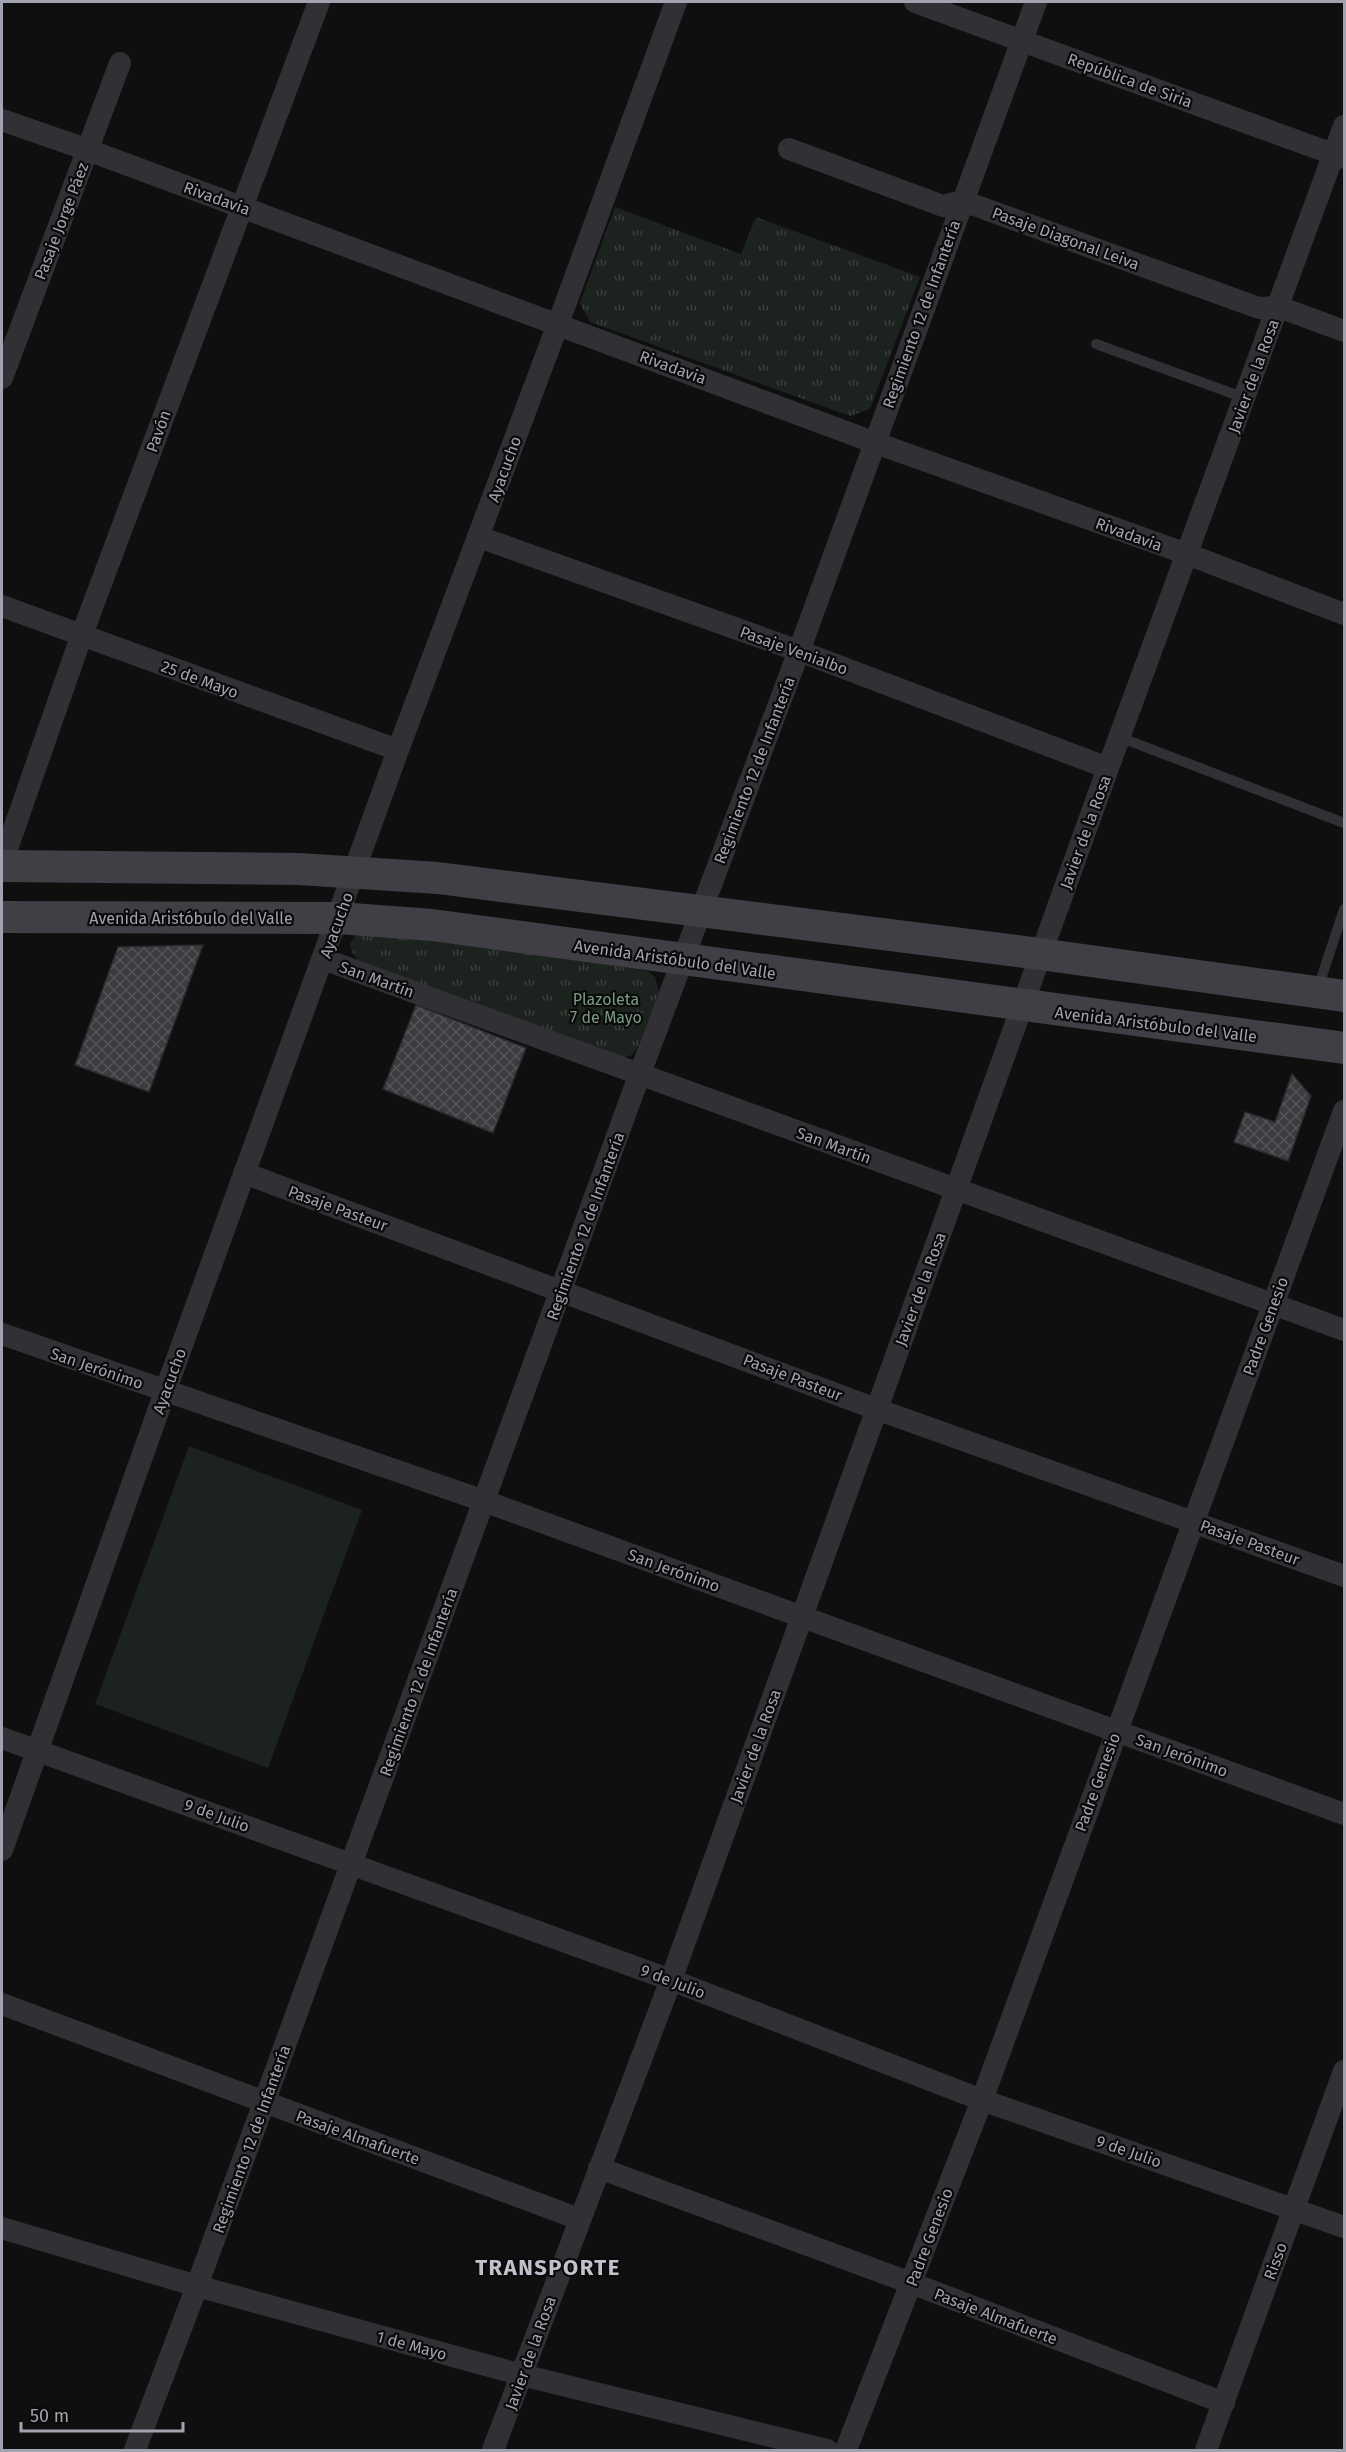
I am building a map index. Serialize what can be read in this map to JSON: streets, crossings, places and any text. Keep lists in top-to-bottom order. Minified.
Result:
{"streets":{"main road":["Avenida Aristóbulo del Valle"],"street":["República de Siria","Rivadavia","Pasaje Jorge Páez","Pasaje Diagonal Leiva","Regimiento 12 de Infantería","Javier de la Rosa","Pavón","Ayacucho","Pasaje Venialbo","25 de Mayo","San Martín","Pasaje Pasteur","Padre Genesio","San Jerónimo","9 de Julio","Pasaje Almafuerte","Risso","1 de Mayo"]},"crossings":[["República de Siria","Regimiento 12 de Infantería"],["República de Siria","Javier de la Rosa"],["Rivadavia","Pasaje Jorge Páez"],["Rivadavia","Regimiento 12 de Infantería"],["Rivadavia","Javier de la Rosa"],["Rivadavia","Pavón"],["Rivadavia","Ayacucho"],["Pasaje Diagonal Leiva","Regimiento 12 de Infantería"],["Pasaje Diagonal Leiva","Javier de la Rosa"],["Regimiento 12 de Infantería","Pasaje Venialbo"],["Regimiento 12 de Infantería","Avenida Aristóbulo del Valle"],["Regimiento 12 de Infantería","San Martín"],["Regimiento 12 de Infantería","Pasaje Pasteur"],["Regimiento 12 de Infantería","San Jerónimo"],["Regimiento 12 de Infantería","9 de Julio"],["Regimiento 12 de Infantería","Pasaje Almafuerte"],["Regimiento 12 de Infantería","1 de Mayo"],["Javier de la Rosa","Pasaje Venialbo"],["Javier de la Rosa","Avenida Aristóbulo del Valle"],["Javier de la Rosa","San Martín"],["Javier de la Rosa","Pasaje Pasteur"],["Javier de la Rosa","San Jerónimo"],["Javier de la Rosa","9 de Julio"],["Javier de la Rosa","Pasaje Almafuerte"],["Javier de la Rosa","1 de Mayo"],["Pavón","25 de Mayo"],["Ayacucho","Pasaje Venialbo"],["Ayacucho","25 de Mayo"],["Ayacucho","Avenida Aristóbulo del Valle"],["Ayacucho","San Martín"],["Ayacucho","Pasaje Pasteur"],["Ayacucho","San Jerónimo"],["Ayacucho","9 de Julio"],["San Martín","Padre Genesio"],["Pasaje Pasteur","Padre Genesio"],["Padre Genesio","San Jerónimo"],["Padre Genesio","9 de Julio"],["Padre Genesio","Pasaje Almafuerte"],["9 de Julio","Risso"],["Pasaje Almafuerte","Risso"]],"districts":["TRANSPORTE"],"parks":["Plazoleta 7 de Mayo"],"scale_bar":"50 m"}
